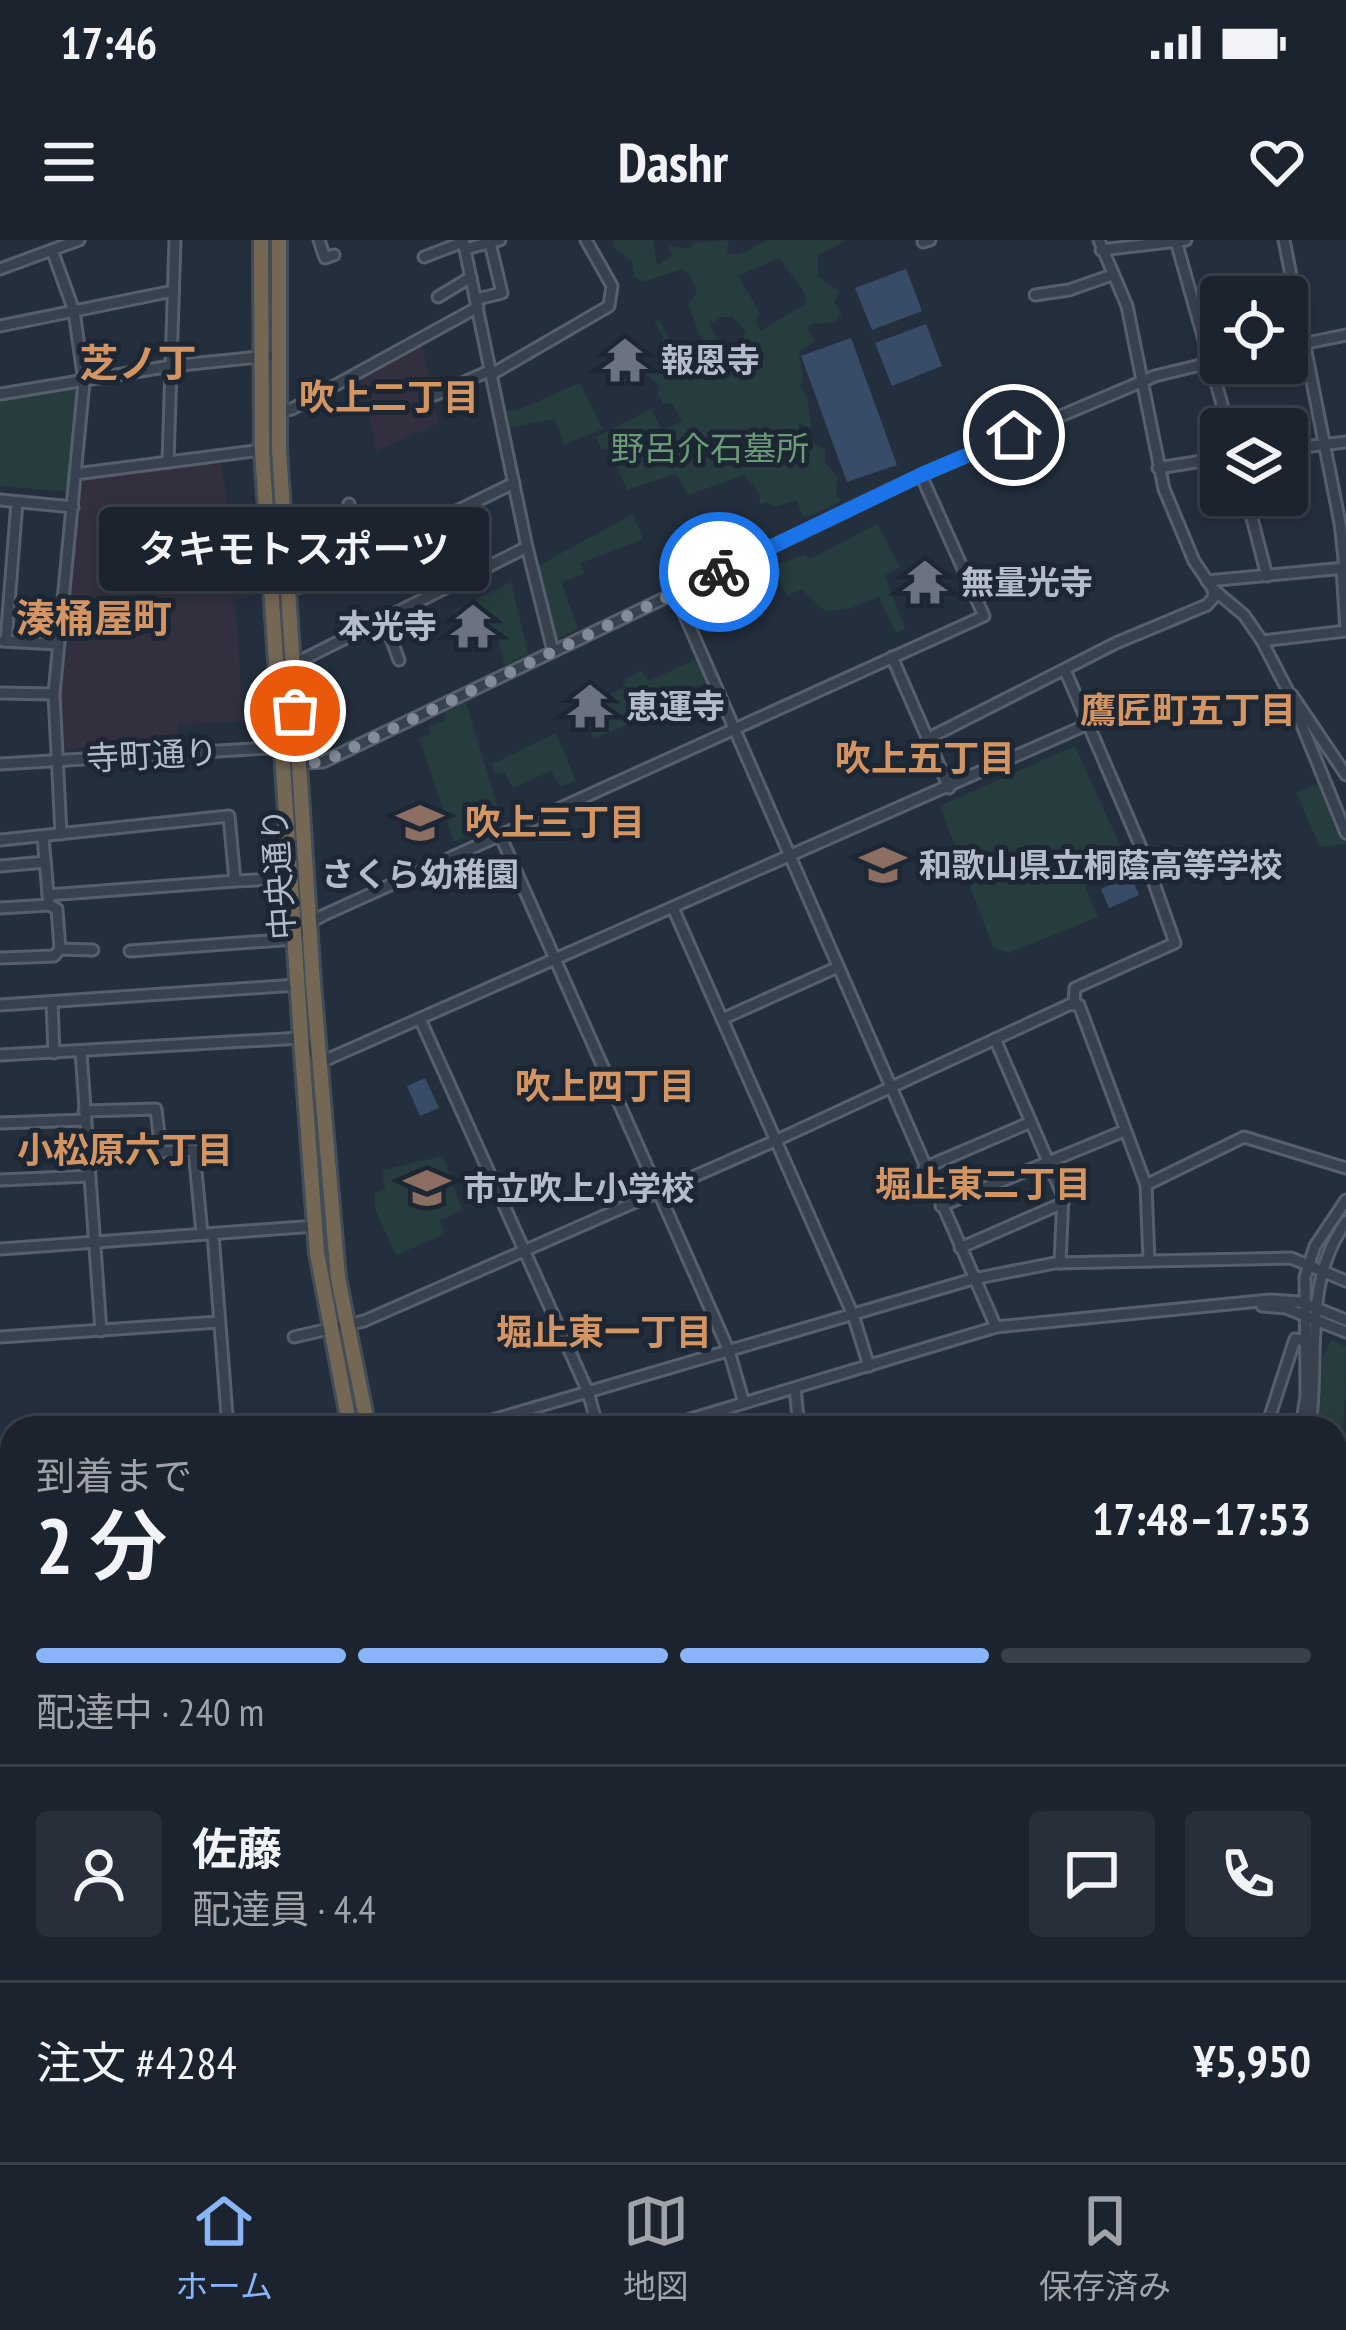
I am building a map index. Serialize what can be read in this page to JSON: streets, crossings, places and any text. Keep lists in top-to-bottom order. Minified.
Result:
{"streets":{"highway":["中央通り"],"street":["寺町通り"]},"crossings":[["寺町通り","中央通り"]],"districts":["芝ノ丁","吹上二丁目","湊桶屋町","鷹匠町五丁目","吹上五丁目","吹上三丁目","吹上四丁目","小松原六丁目","堀止東二丁目","堀止東一丁目"],"parks":["野呂介石墓所"],"places":{"temple":["報恩寺","無量光寺","本光寺","恵運寺"],"other":["タキモトスポーツ"],"school or university":["さくら幼稚園","和歌山県立桐蔭高等学校","市立吹上小学校"]},"page":{"status":"17:46","header":"Dashr","bubble":"タキモトスポーツ","heading":["2 分","到着まで","17:48–17:53"],"panel":["佐藤","配達員 · 4.4","注文 #4284","¥5,950"],"bar":"配達中 · 240 m","tabs":["ホーム","地図","保存済み"]}}
